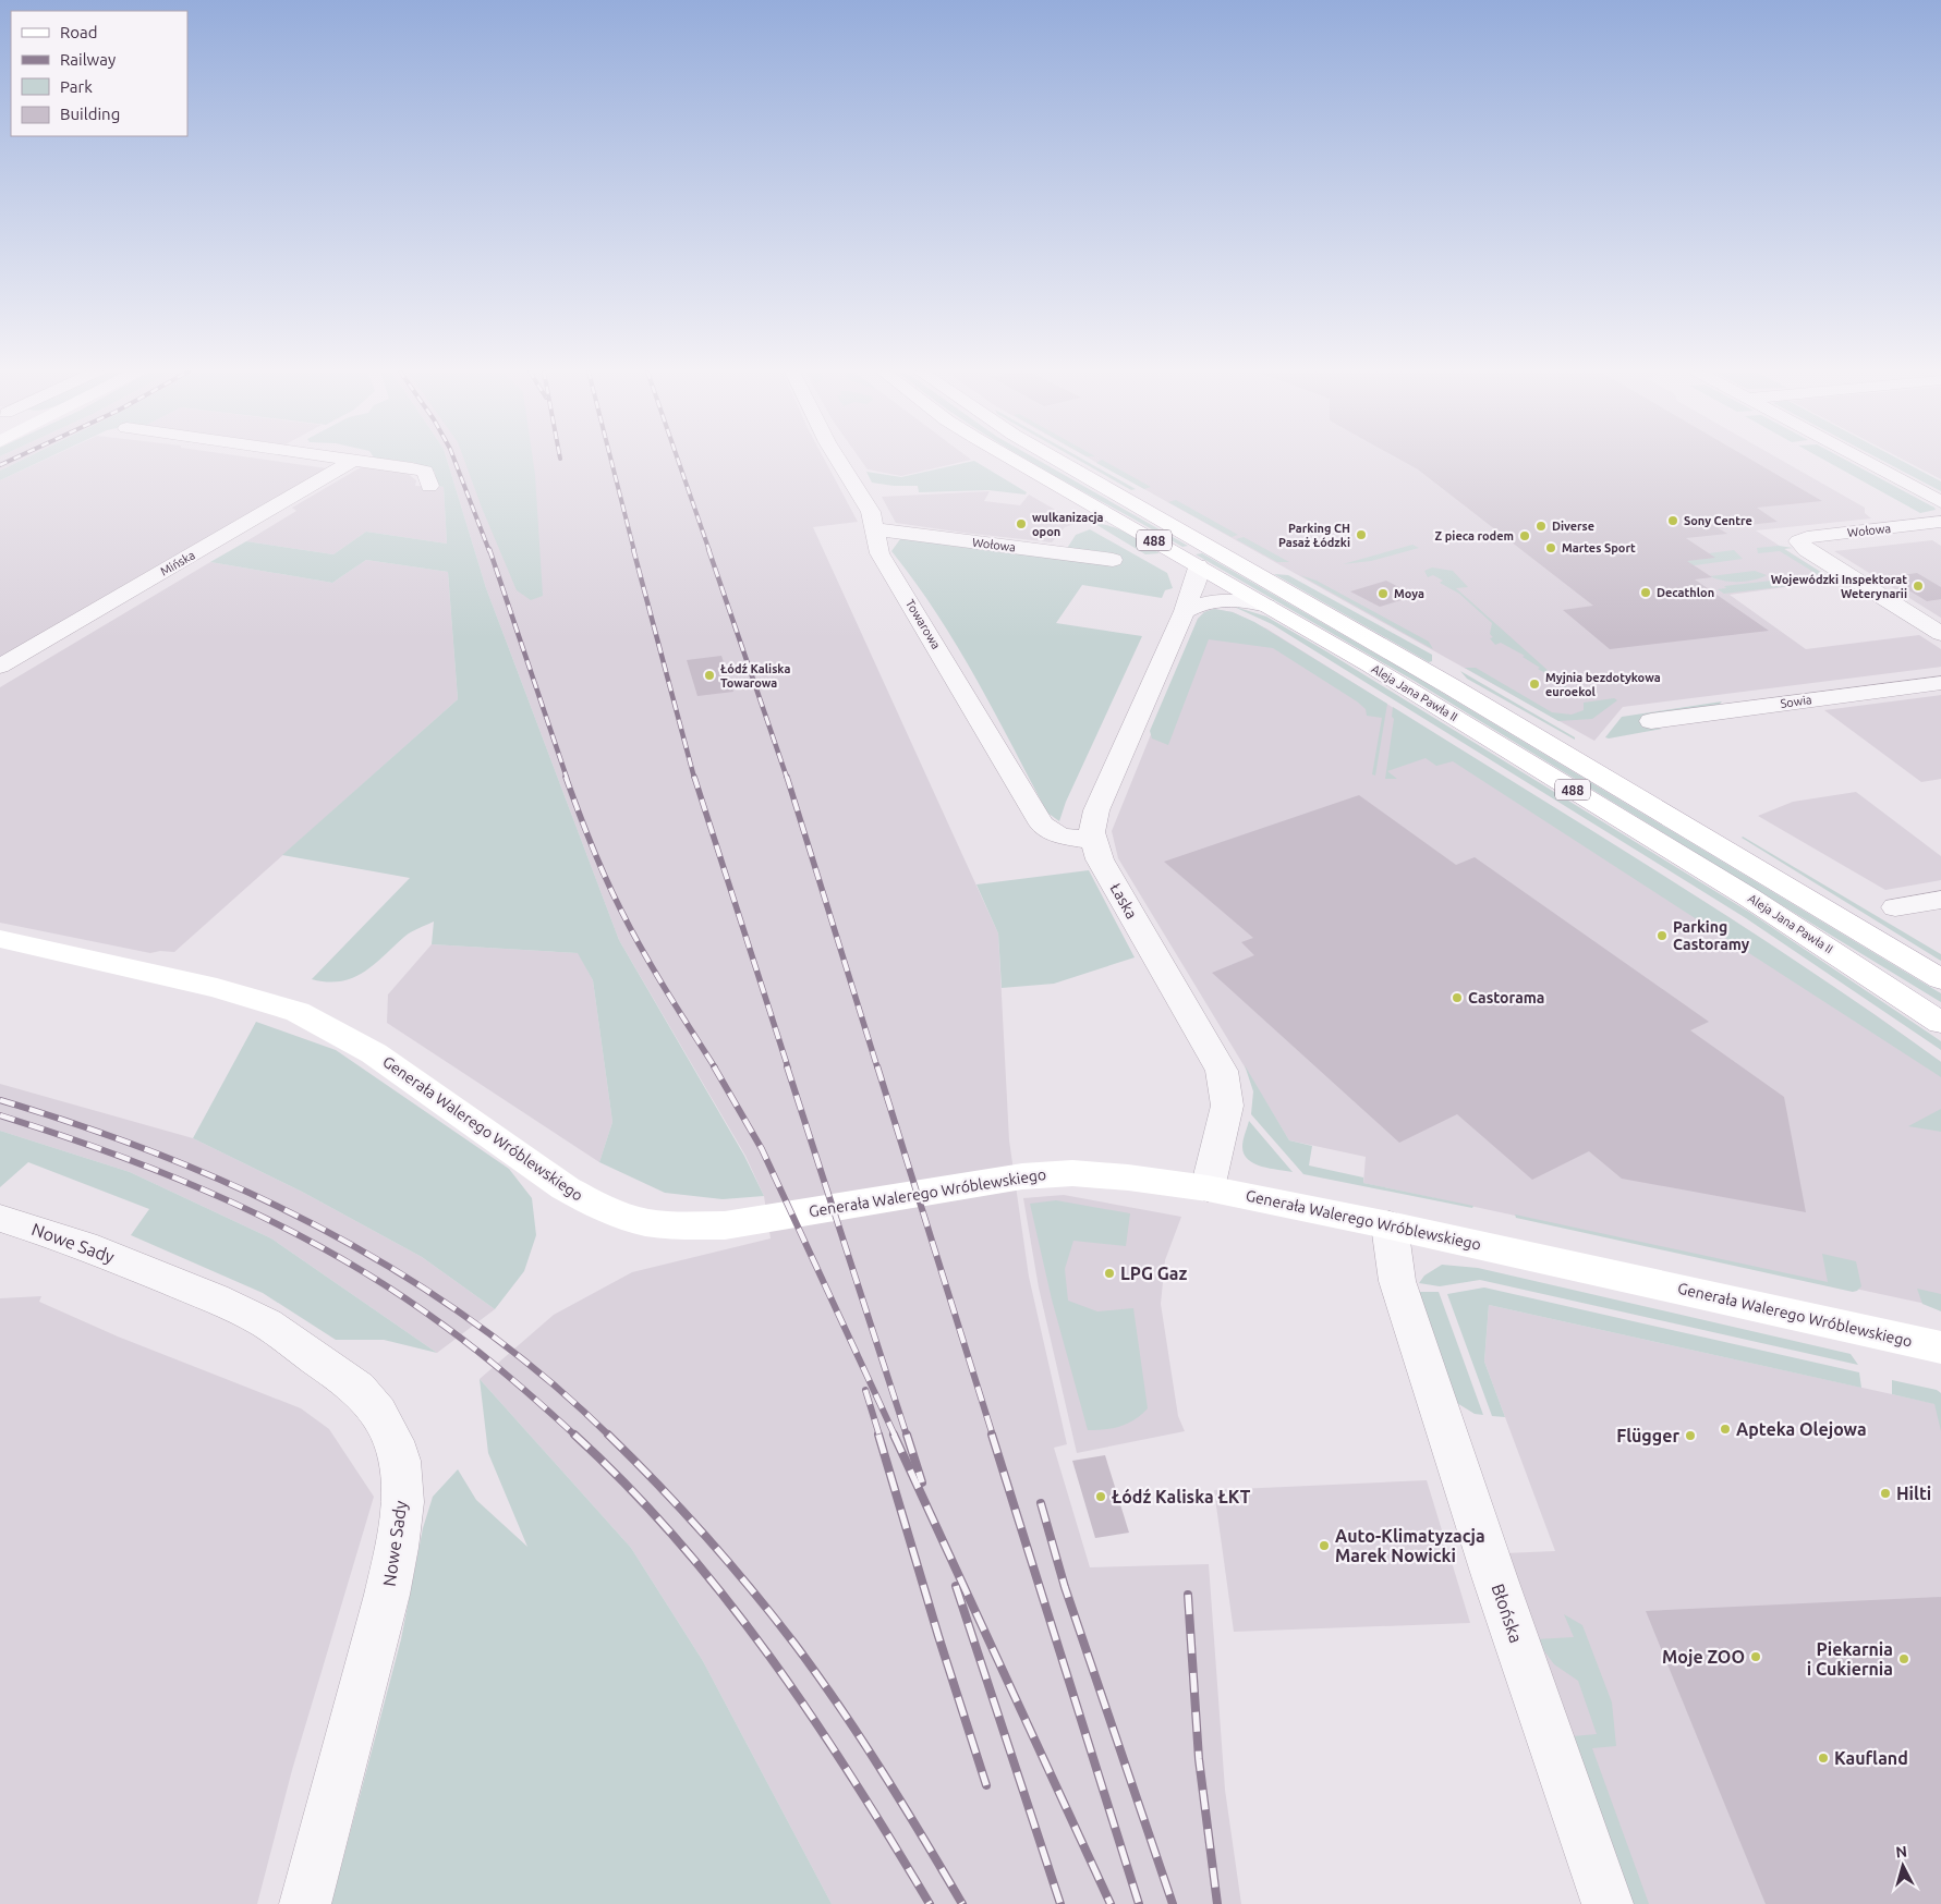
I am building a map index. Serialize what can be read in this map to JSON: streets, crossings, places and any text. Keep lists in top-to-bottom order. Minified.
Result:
{"streets":{"main road":["488","Aleja Jana Pawła II","Generała Walerego Wróblewskiego"],"street":["Wołowa","Mińska","Towarowa","Sowia","Łaska","Nowe Sady","Błońska"]},"crossings":[["Wołowa","Towarowa"],["Towarowa","Łaska"],["Aleja Jana Pawła II","Łaska"],["Łaska","Generała Walerego Wróblewskiego"],["Generała Walerego Wróblewskiego","Błońska"]],"places":["Sony Centre","wulkanizacja opon","Diverse","Parking CH Pasaż Łódzki","Z pieca rodem","Martes Sport","Wojewódzki Inspektorat Weterynarii","Decathlon","Moya","Łódź Kaliska Towarowa","Myjnia bezdotykowa euroekol","Parking Castoramy","Castorama","LPG Gaz","Apteka Olejowa","Flügger","Hilti","Łódź Kaliska ŁKT","Auto-Klimatyzacja Marek Nowicki","Moje ZOO","Piekarnia i Cukiernia","Kaufland"],"legend":["Road","Railway","Park","Building"],"north":"top"}
